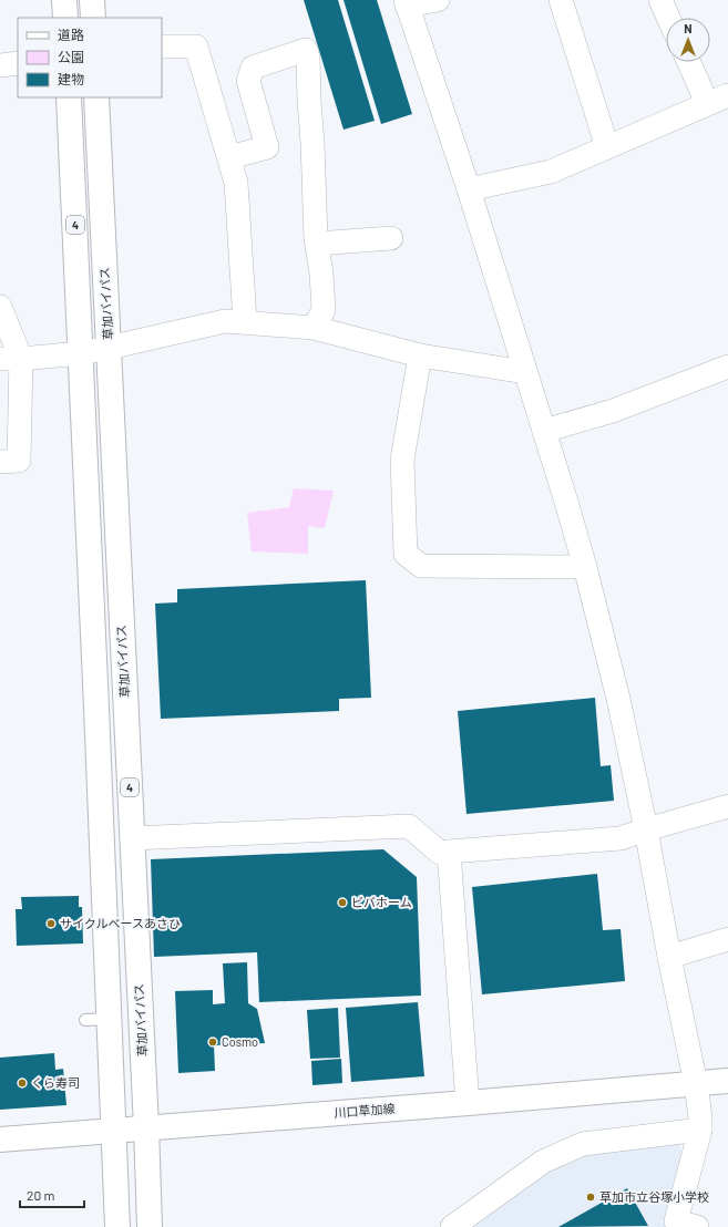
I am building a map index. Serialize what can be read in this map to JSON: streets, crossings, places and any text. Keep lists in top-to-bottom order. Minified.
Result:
{"streets":{"main road":["4","草加バイパス","川口草加線"]},"crossings":[["4","川口草加線"],["草加バイパス","川口草加線"]],"places":["ビバホーム","サイクルベースあさひ","Cosmo","くら寿司","草加市立谷塚小学校"],"legend":["道路","公園","建物"],"scale_bar":"20 m","north":"top"}
